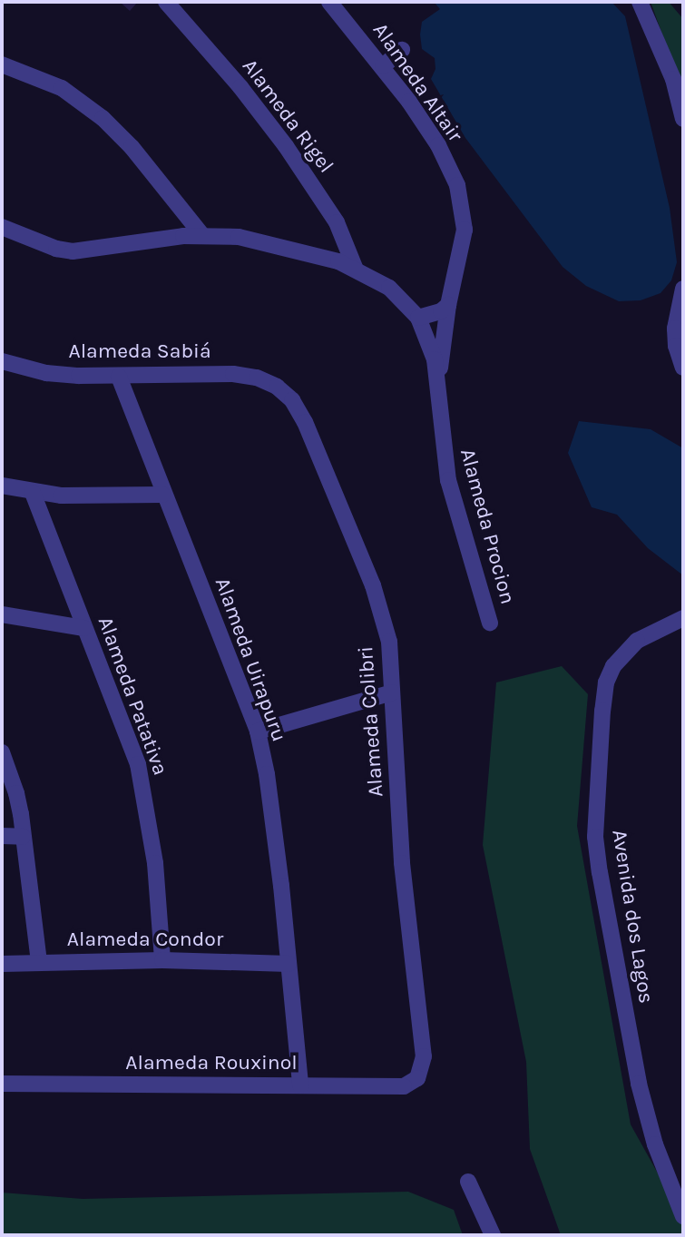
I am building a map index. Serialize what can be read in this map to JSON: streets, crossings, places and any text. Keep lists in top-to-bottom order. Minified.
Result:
{"streets":{"street":["Alameda Altair","Alameda Rigel","Alameda Sabiá","Alameda Procion","Alameda Uirapuru","Alameda Patativa","Alameda Colibri","Avenida dos Lagos","Alameda Condor","Alameda Rouxinol"]},"crossings":[["Alameda Altair","Alameda Procion"],["Alameda Rigel","Alameda Procion"],["Alameda Sabiá","Alameda Uirapuru"],["Alameda Sabiá","Alameda Colibri"],["Alameda Uirapuru","Alameda Condor"],["Alameda Uirapuru","Alameda Rouxinol"],["Alameda Patativa","Alameda Condor"],["Alameda Colibri","Alameda Rouxinol"]]}
